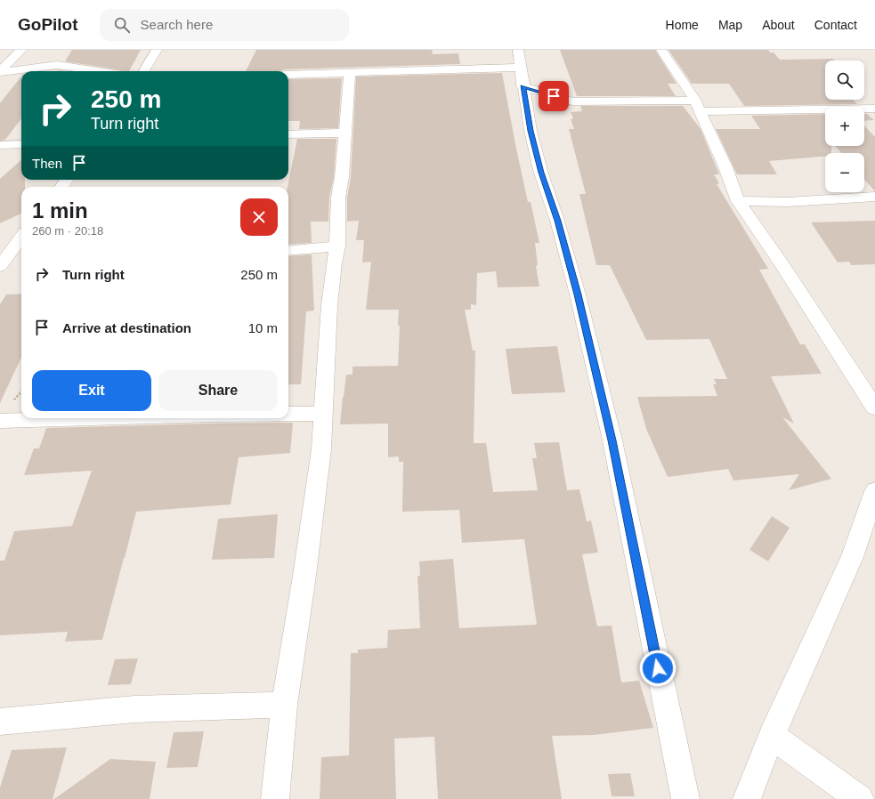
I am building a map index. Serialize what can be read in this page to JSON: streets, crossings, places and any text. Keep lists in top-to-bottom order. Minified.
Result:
{"page":{"header":"GoPilot","search":"Search here","nav":["Home","Map","About","Contact"],"map_buttons":["+","−"],"turn":["250 m","Turn right"],"then":"Then","heading":["1 min","260 m · 20:18"],"list":[{"name":"Turn right","value":"250 m"},{"name":"Arrive at destination","value":"10 m"}],"buttons":["Exit","Share"]}}
